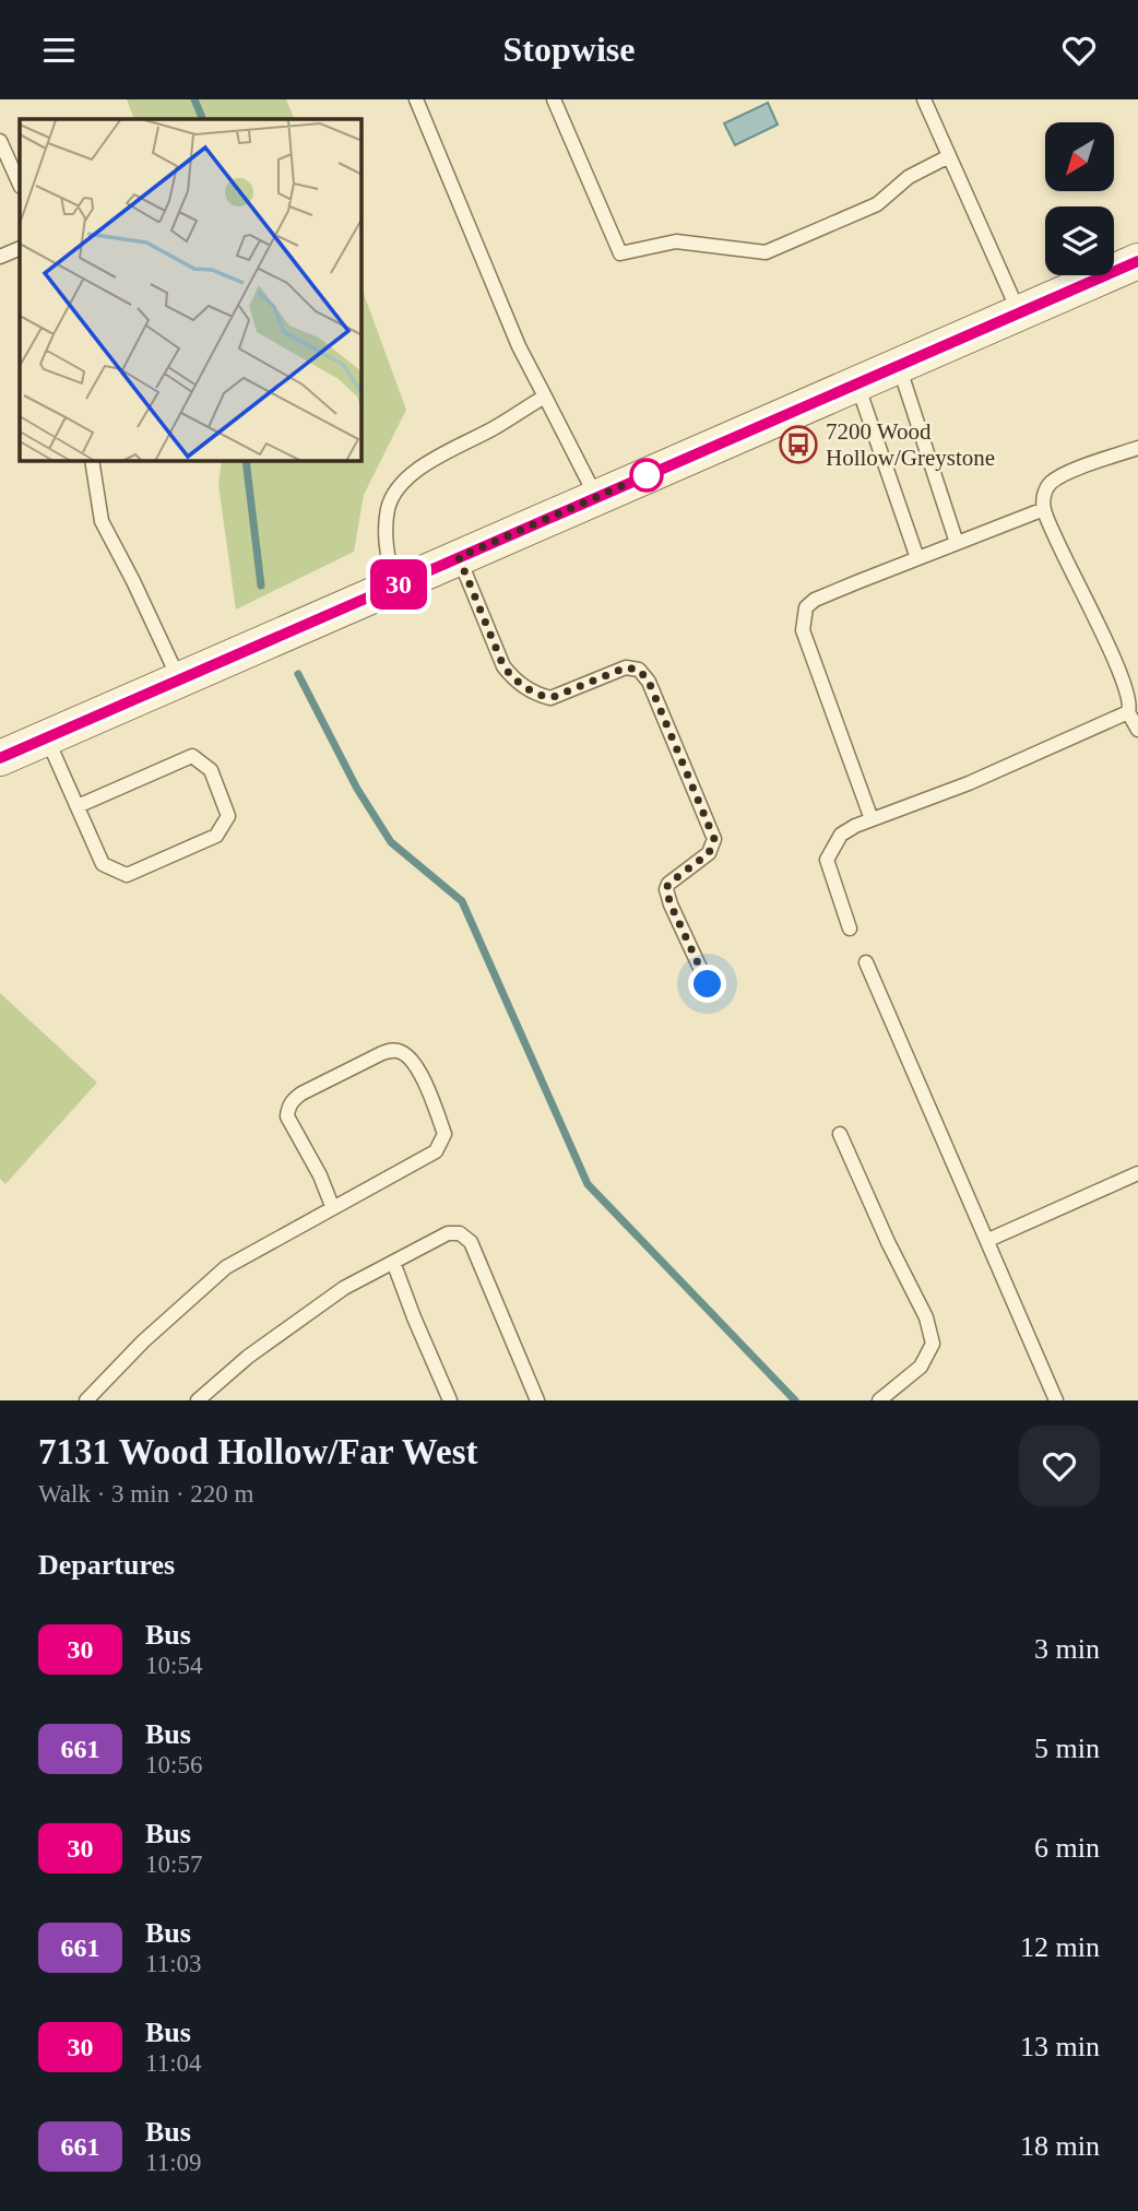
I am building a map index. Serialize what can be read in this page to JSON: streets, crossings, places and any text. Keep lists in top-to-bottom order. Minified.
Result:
{"places":{"bus stop":["7200 Wood Hollow/Greystone"]},"lines":["bus line 30"],"north":"bottom left","page":{"header":"Stopwise","on_map":"30","heading":[["7131 Wood Hollow/Far West","Walk · 3 min · 220 m"],"Departures"],"list":[{"mark":"30","name":"Bus","note":"10:54","value":"3 min"},{"mark":"661","name":"Bus","note":"10:56","value":"5 min"},{"mark":"30","name":"Bus","note":"10:57","value":"6 min"},{"mark":"661","name":"Bus","note":"11:03","value":"12 min"},{"mark":"30","name":"Bus","note":"11:04","value":"13 min"},{"mark":"661","name":"Bus","note":"11:09","value":"18 min"}]}}
